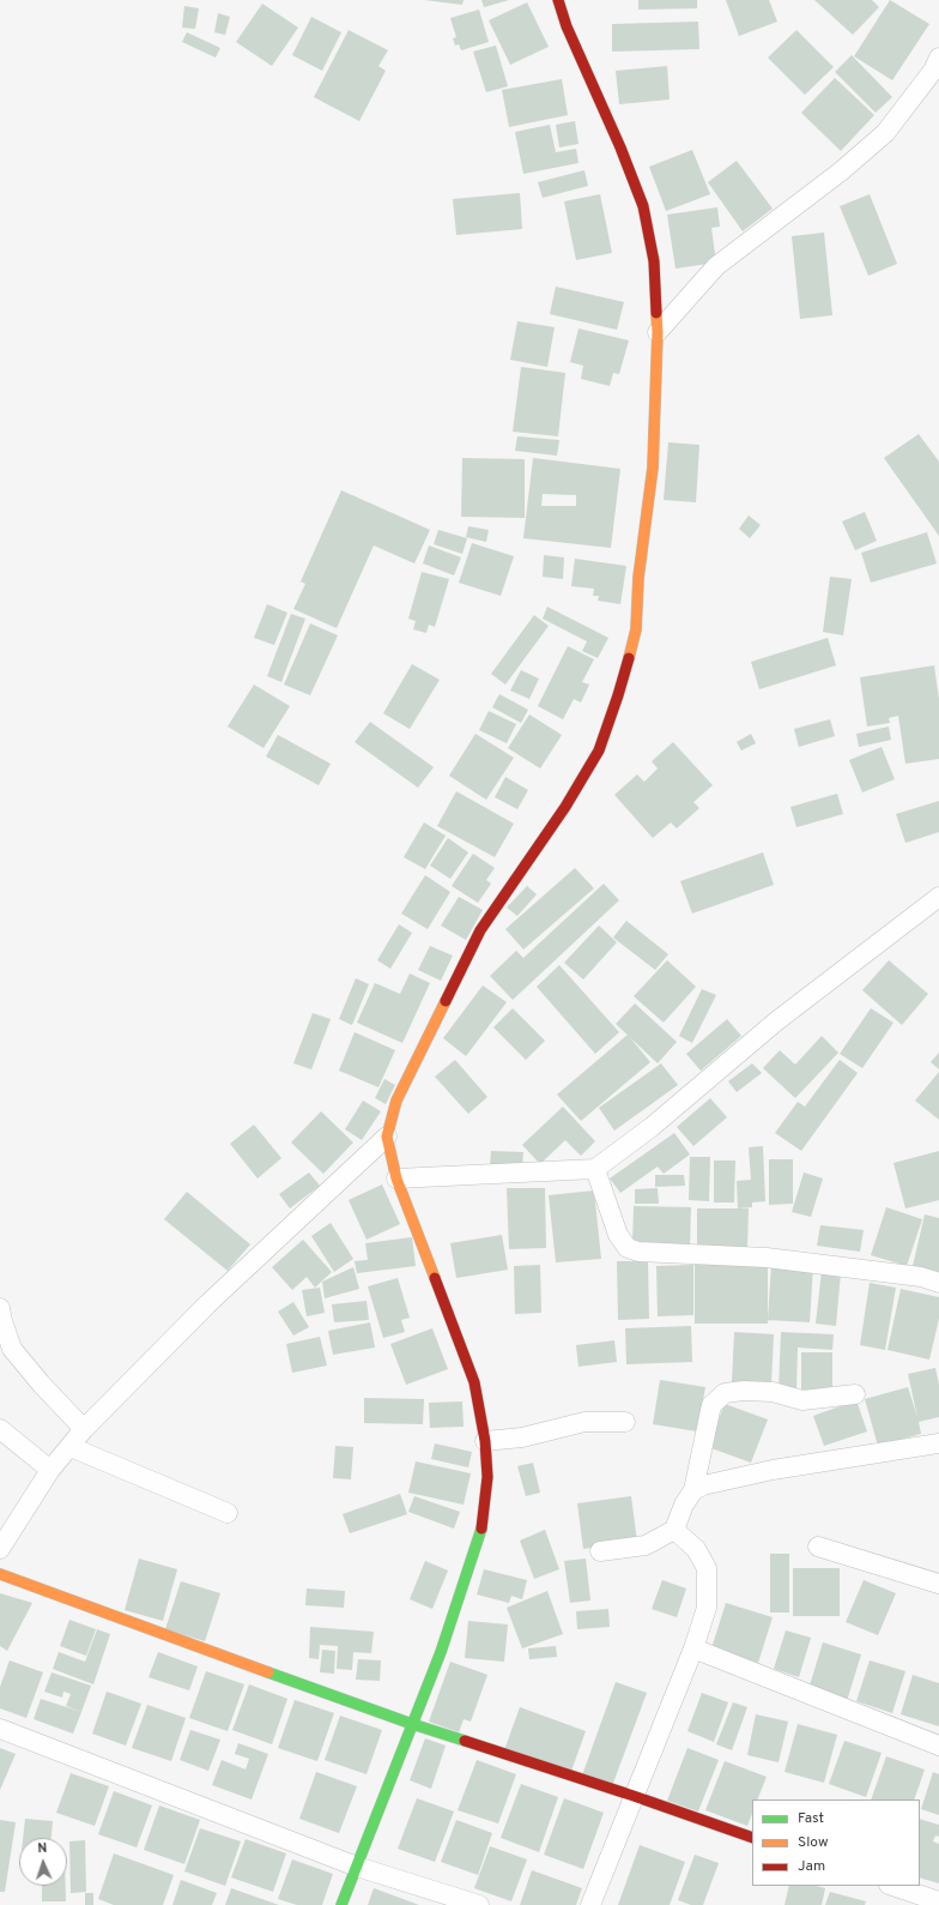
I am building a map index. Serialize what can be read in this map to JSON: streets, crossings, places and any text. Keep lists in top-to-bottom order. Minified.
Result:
{"legend":["Fast","Slow","Jam"],"north":"top"}
